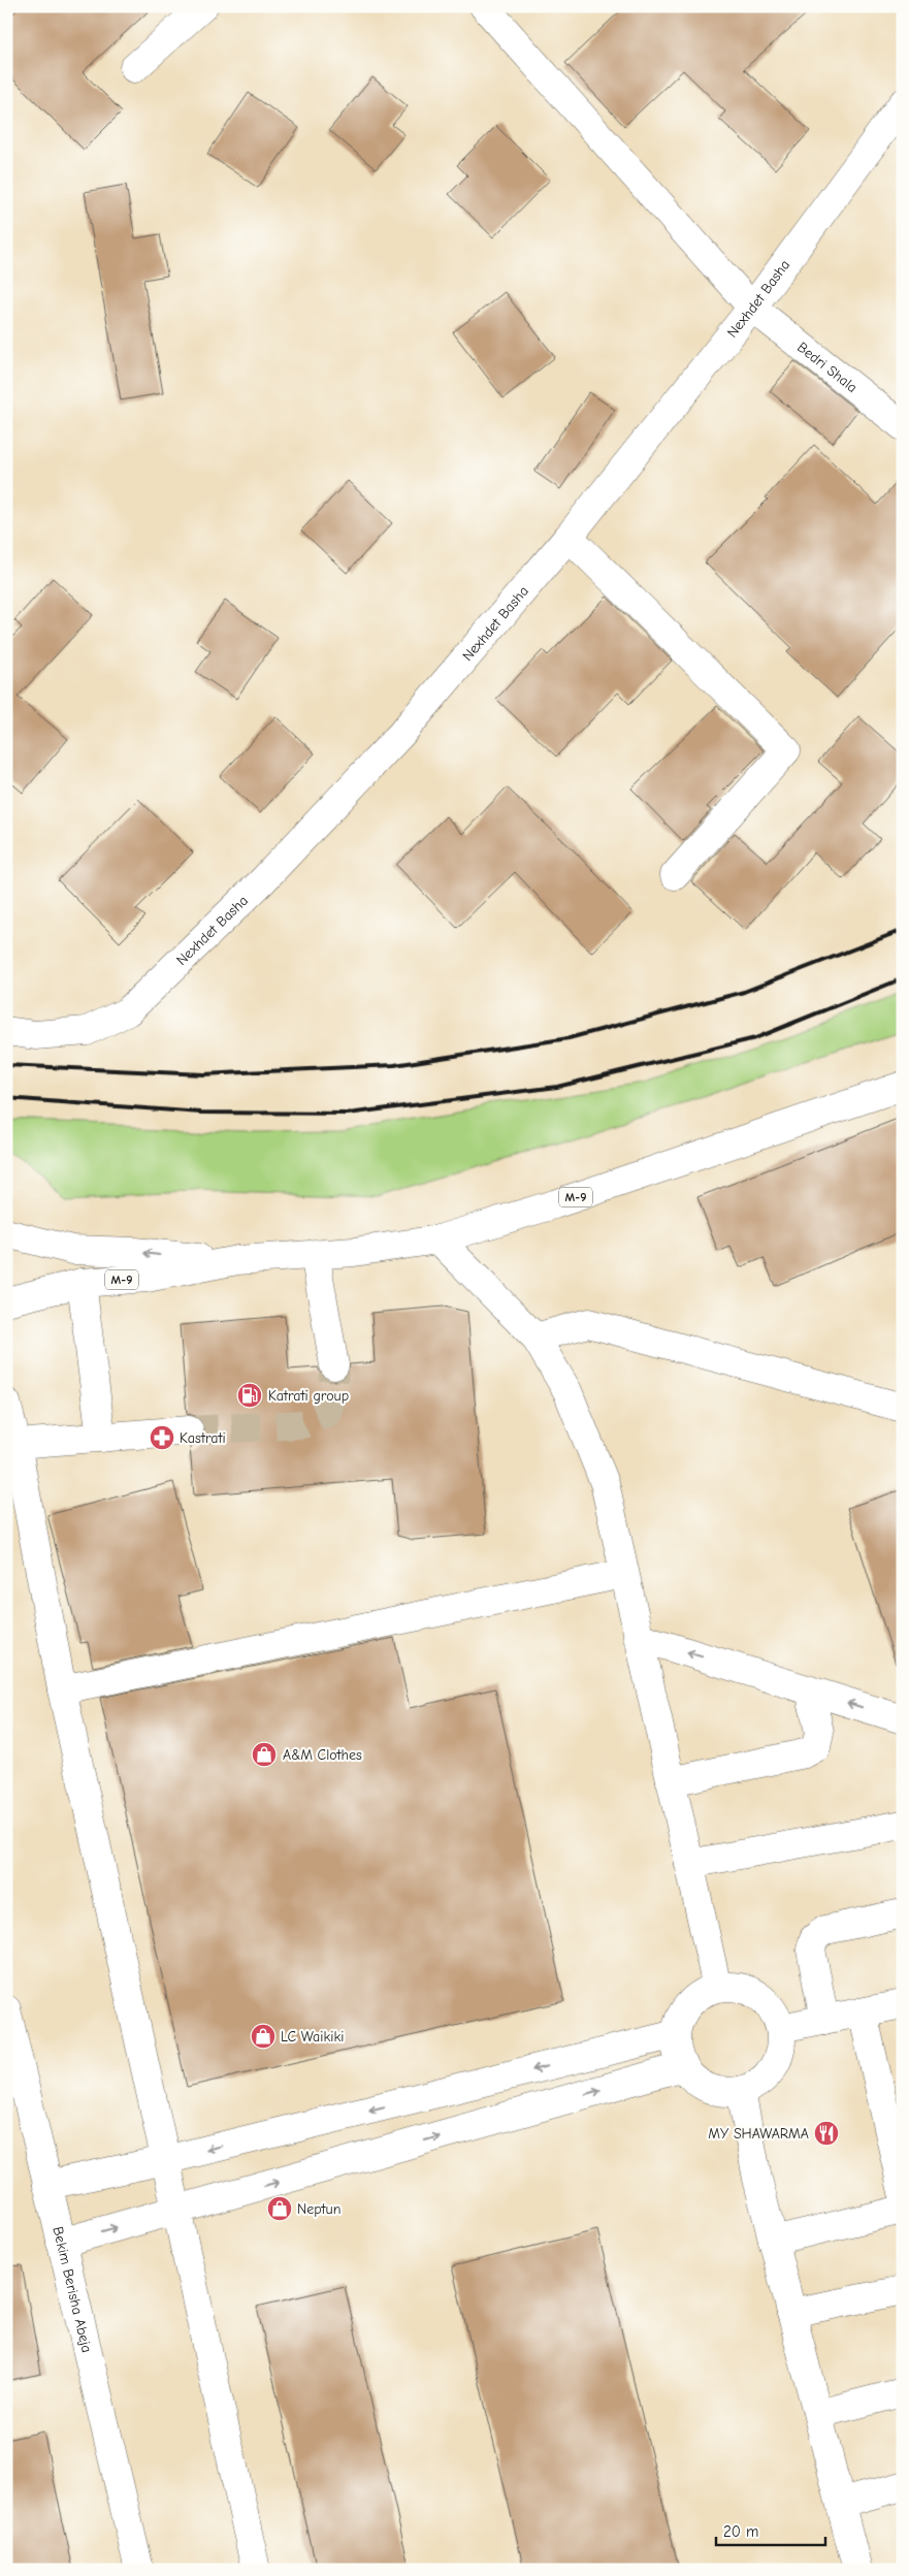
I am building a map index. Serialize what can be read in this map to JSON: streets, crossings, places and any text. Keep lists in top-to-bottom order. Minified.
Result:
{"streets":{"street":["Nexhdet Basha","Bedri Shala","M-9","Bekim Berisha Abeja"]},"crossings":[["Nexhdet Basha","Bedri Shala"]],"places":{"fuel station":["Katrati group"],"pharmacy":["Kastrati"],"shop":["A&M Clothes","LC Waikiki","Neptun"],"restaurant":["MY SHAWARMA"]},"scale_bar":"20 m"}
